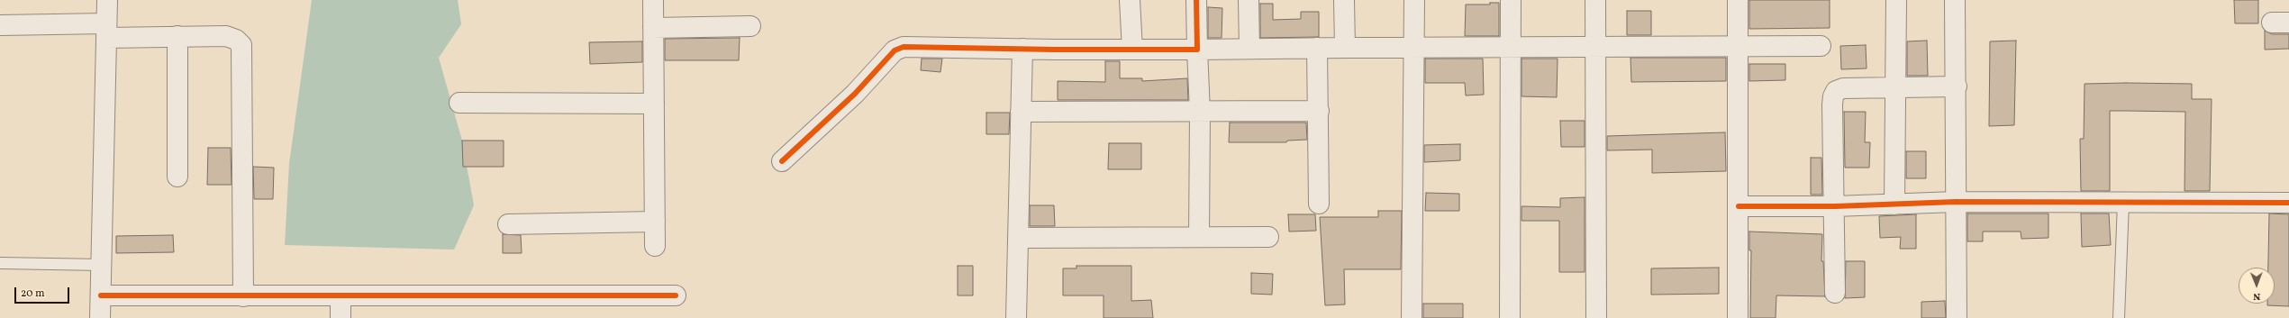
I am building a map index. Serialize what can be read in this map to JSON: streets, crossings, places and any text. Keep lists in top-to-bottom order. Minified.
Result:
{"scale_bar":"20 m","north":"bottom"}
